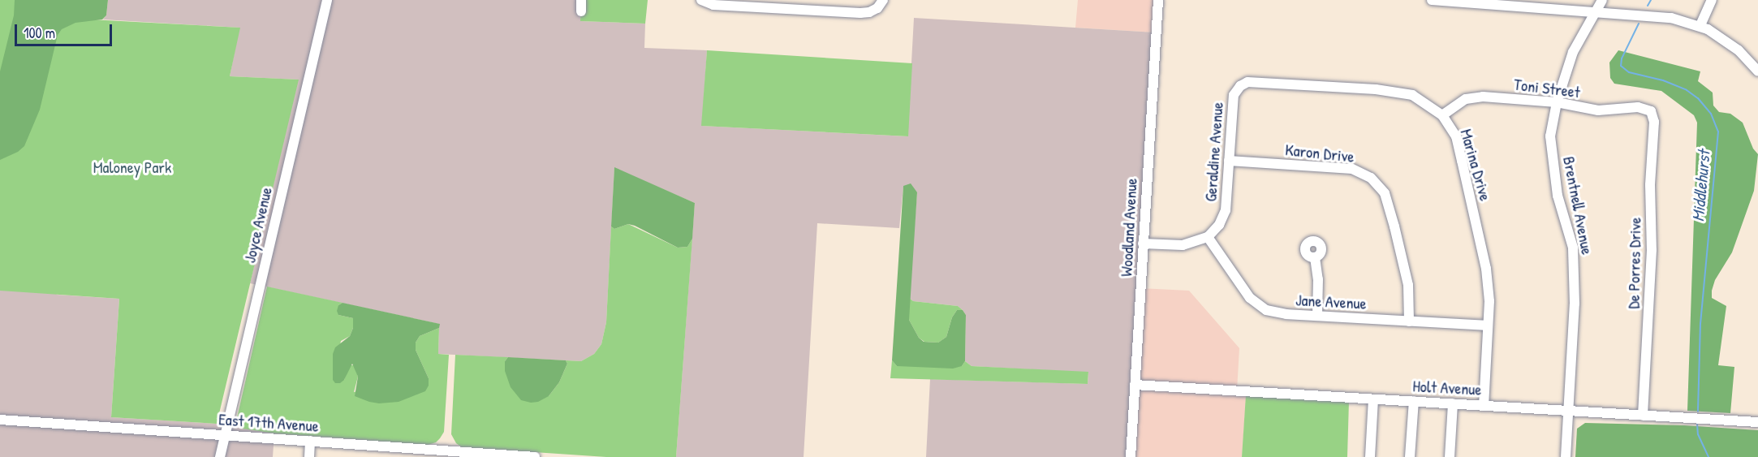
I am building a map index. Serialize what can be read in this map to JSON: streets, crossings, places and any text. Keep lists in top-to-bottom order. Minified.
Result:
{"streets":{"street":["Toni Street","Geraldine Avenue","Karon Drive","Marina Drive","Brentnell Avenue","Joyce Avenue","Woodland Avenue","De Porres Drive","Jane Avenue","Holt Avenue","East 17th Avenue"]},"crossings":[["Toni Street","Marina Drive"],["Toni Street","Brentnell Avenue"],["Toni Street","De Porres Drive"],["Geraldine Avenue","Karon Drive"],["Geraldine Avenue","Marina Drive"],["Geraldine Avenue","Jane Avenue"],["Karon Drive","Jane Avenue"],["Marina Drive","Jane Avenue"],["Marina Drive","Holt Avenue"],["Brentnell Avenue","Holt Avenue"],["Joyce Avenue","East 17th Avenue"],["Woodland Avenue","Holt Avenue"],["De Porres Drive","Holt Avenue"]],"water":["Middlehurst"],"parks":["Maloney Park"],"scale_bar":"100 m"}
